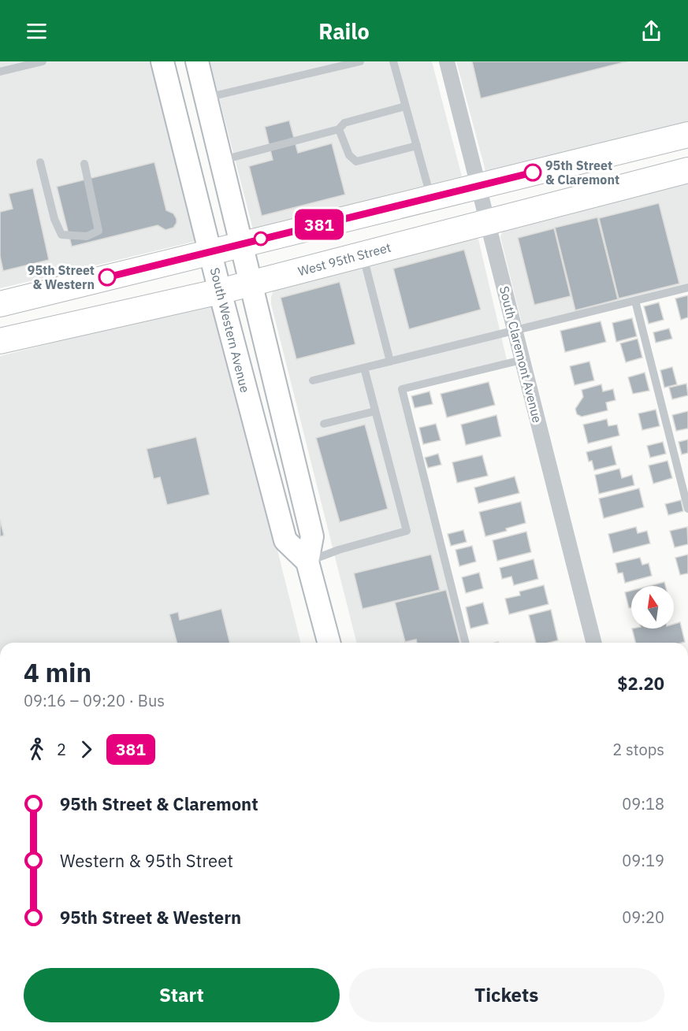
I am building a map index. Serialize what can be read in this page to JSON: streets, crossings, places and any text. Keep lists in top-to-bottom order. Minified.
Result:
{"streets":{"main road":["West 95th Street","South Western Avenue"],"street":["South Claremont Avenue"]},"crossings":[["West 95th Street","South Western Avenue"],["West 95th Street","South Claremont Avenue"]],"places":["95th Street & Claremont","95th Street & Western"],"lines":["bus line 381"],"north":"top","page":{"header":"Railo","on_map":"381","heading":["4 min","09:16 – 09:20 · Bus","$2.20"],"legs":["2","381","2 stops"],"list":[{"name":"95th Street & Claremont","value":"09:18"},{"name":"Western & 95th Street","value":"09:19"},{"name":"95th Street & Western","value":"09:20"}],"buttons":["Start","Tickets"]}}
